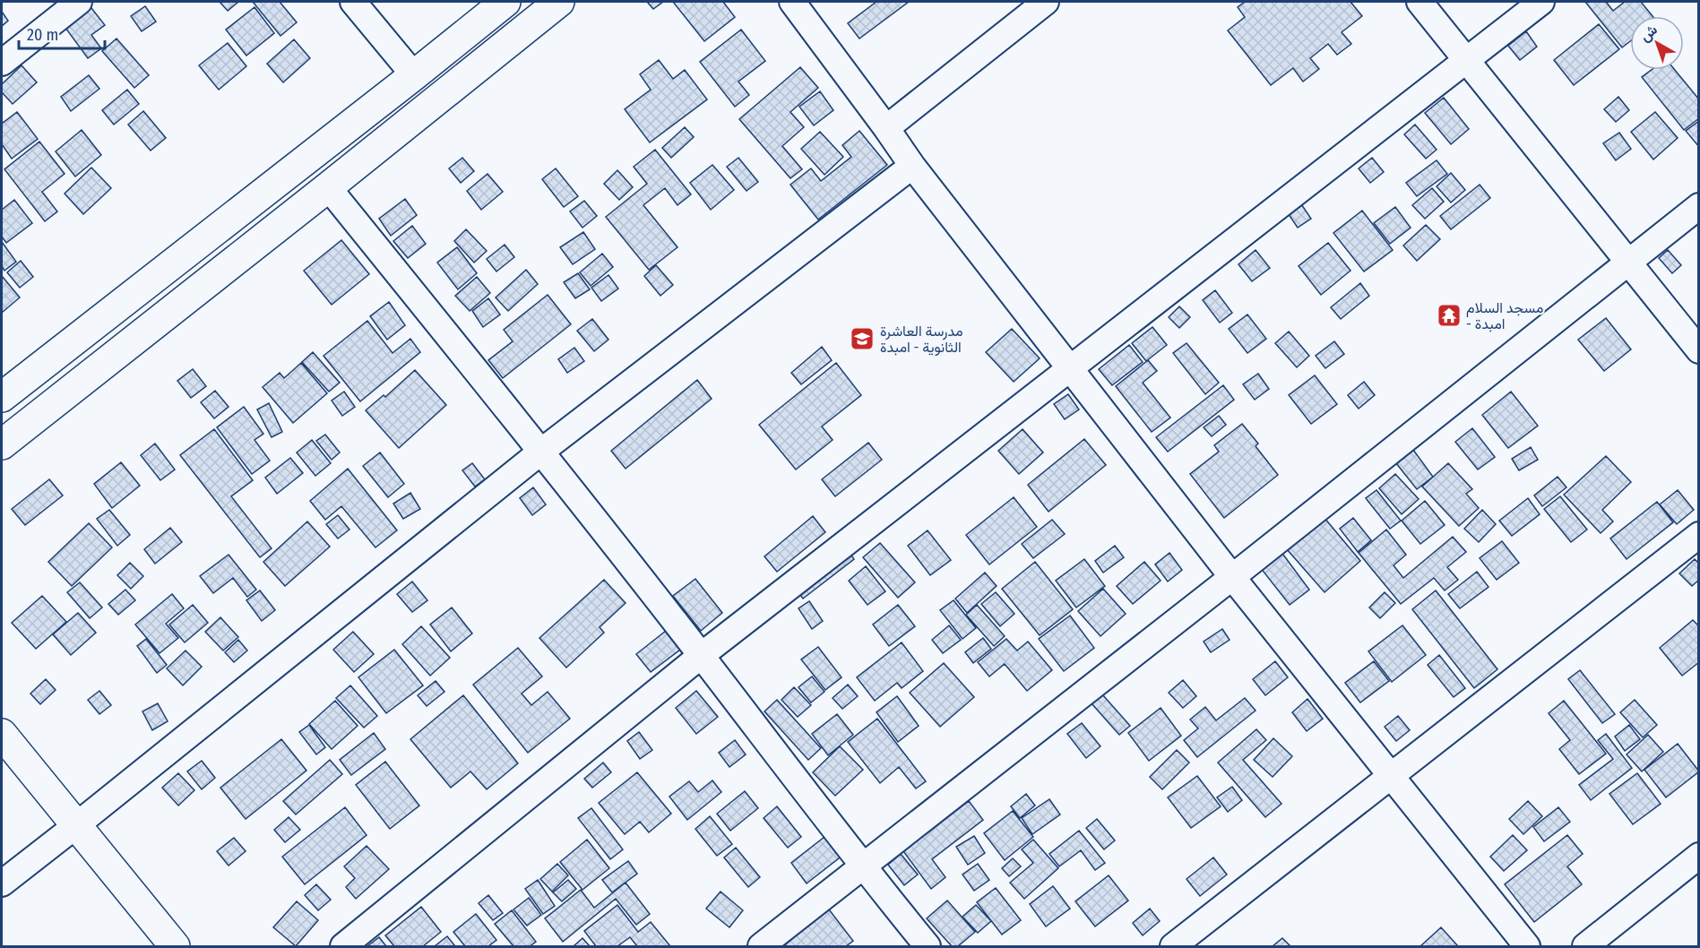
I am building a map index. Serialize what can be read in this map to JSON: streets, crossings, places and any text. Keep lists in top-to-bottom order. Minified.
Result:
{"places":{"temple":["مسجد السلام - امبدة"],"school or university":["مدرسة العاشرة الثانوية - امبدة"]},"scale_bar":"20 m","north":"top left"}
